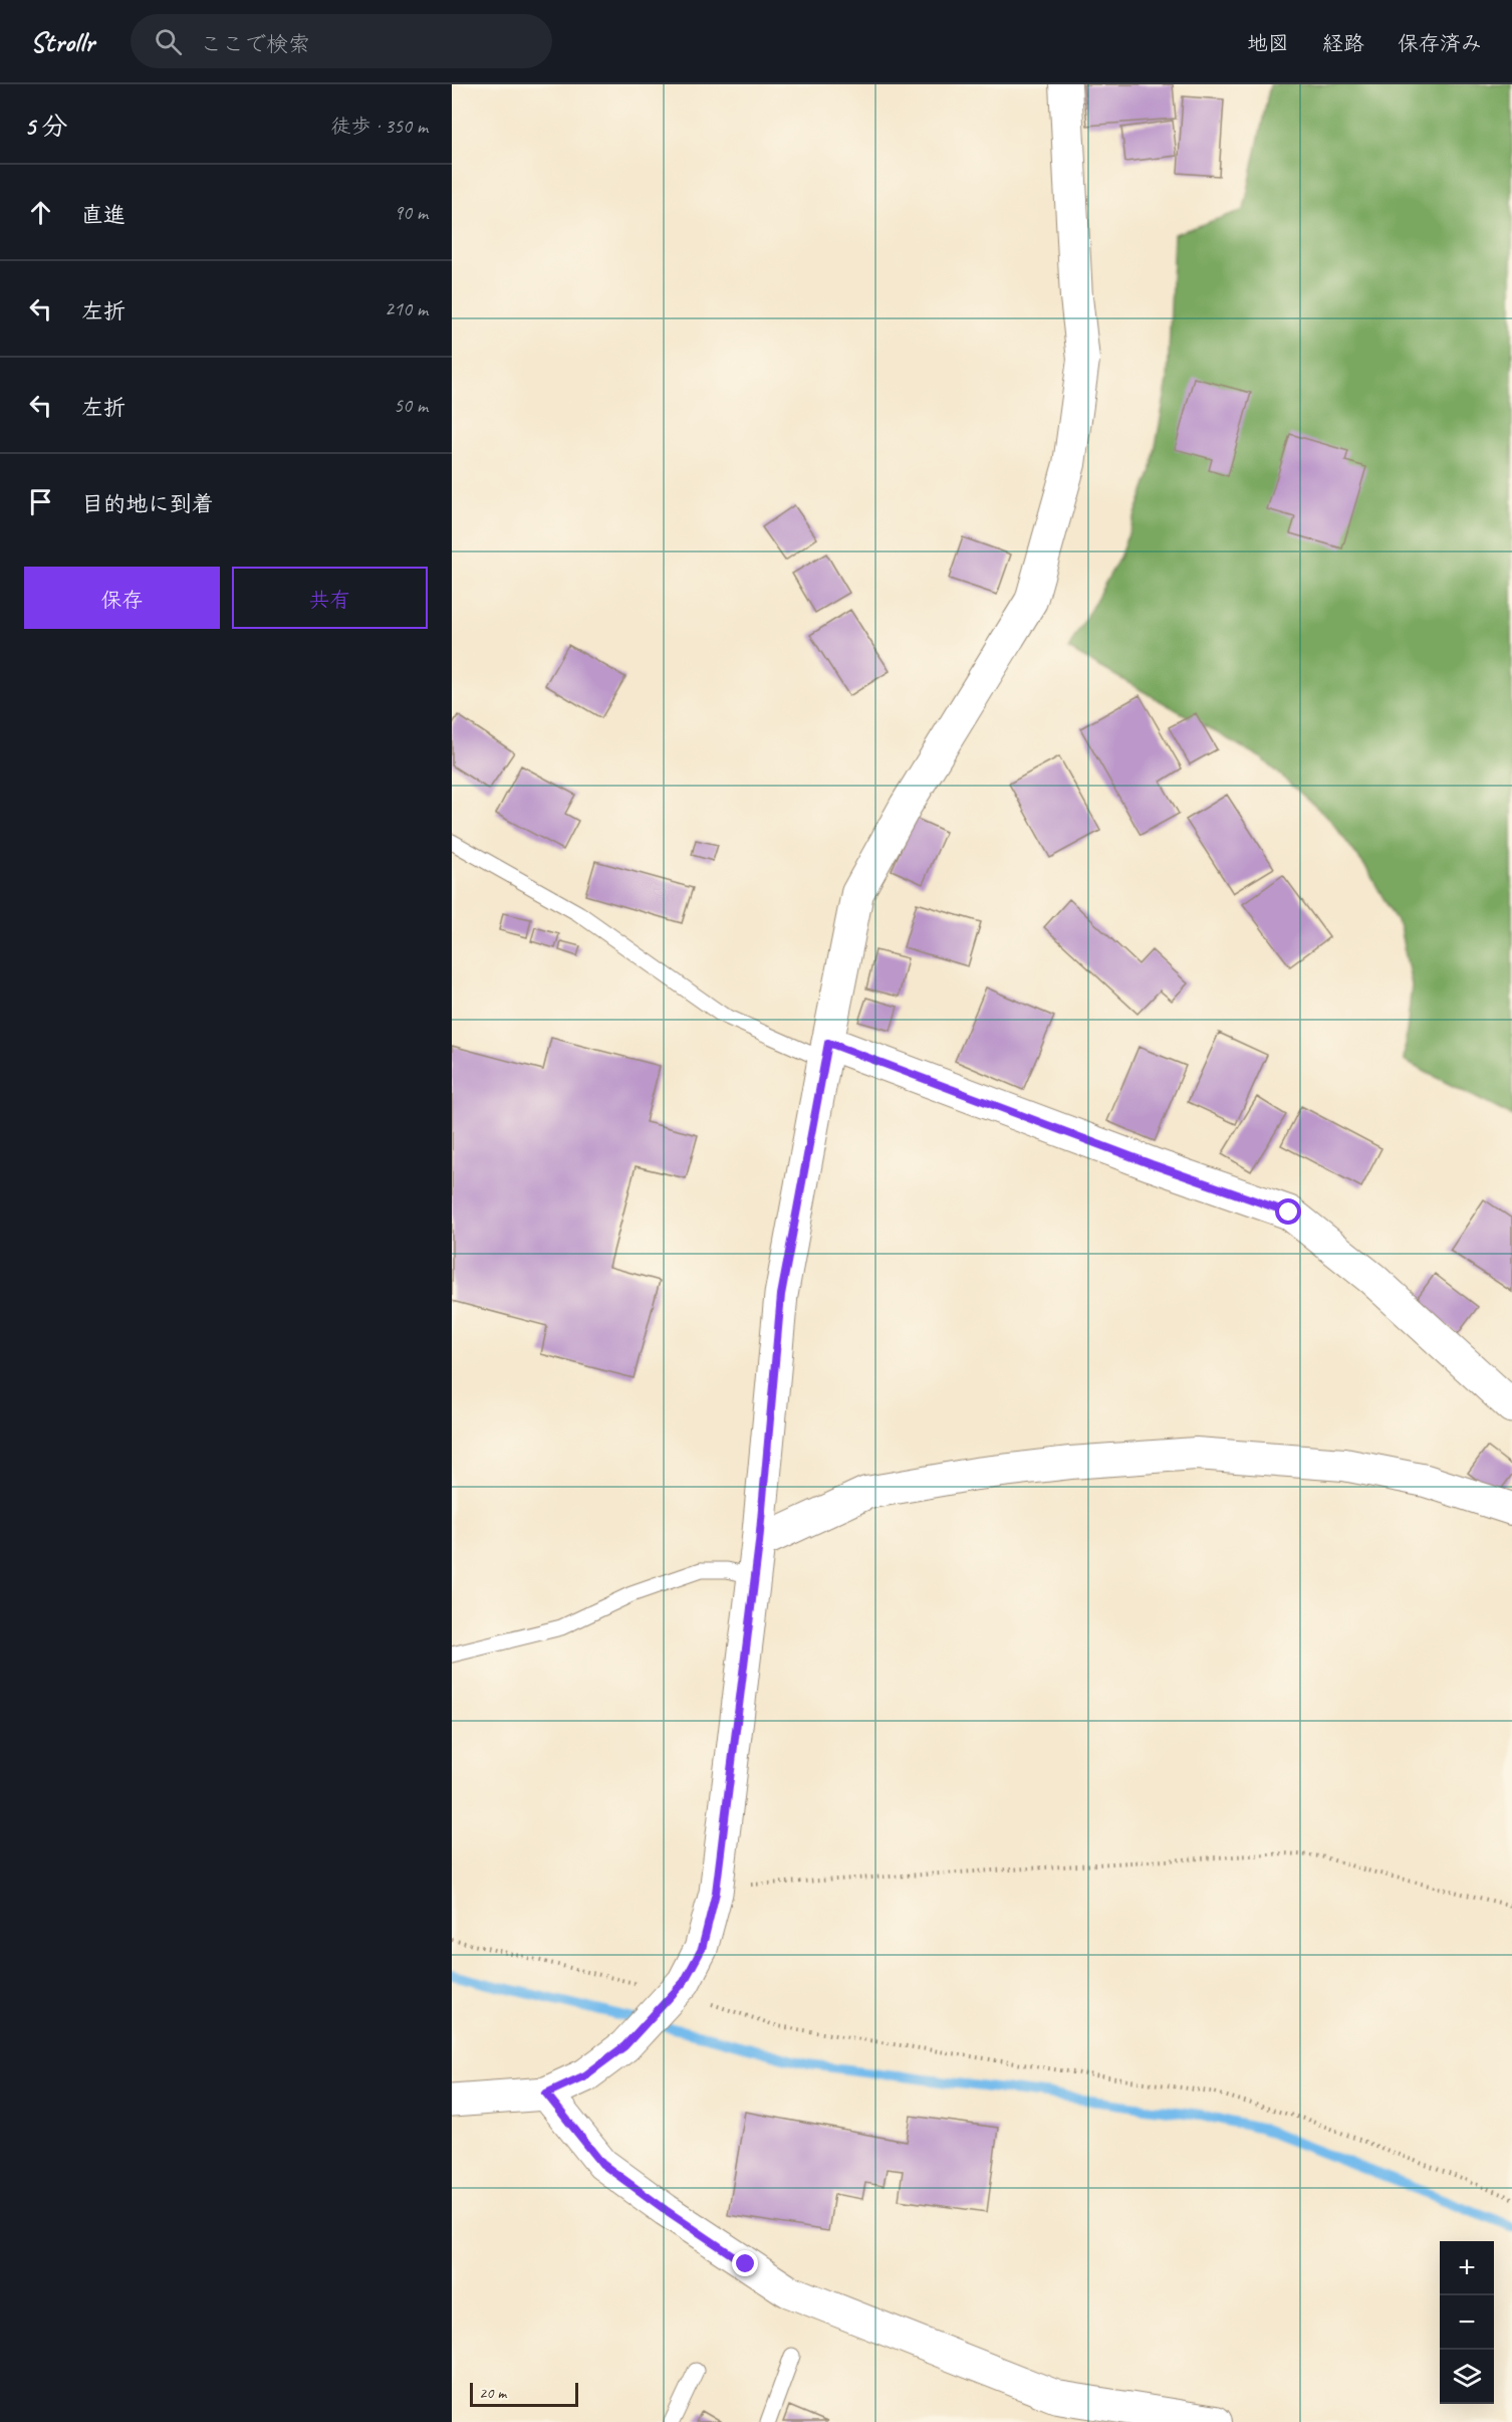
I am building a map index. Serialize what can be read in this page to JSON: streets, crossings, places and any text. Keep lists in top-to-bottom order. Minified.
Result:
{"scale_bar":"20 m","page":{"header":"Strollr","search":"ここで検索","nav":["地図","経路","保存済み"],"heading":["5 分","徒歩 · 350 m"],"list":[["直進","90 m"],["左折","210 m"],["左折","50 m"],"目的地に到着"],"buttons":["保存","共有"],"map_buttons":["+","−"],"scale":"20 m"}}
